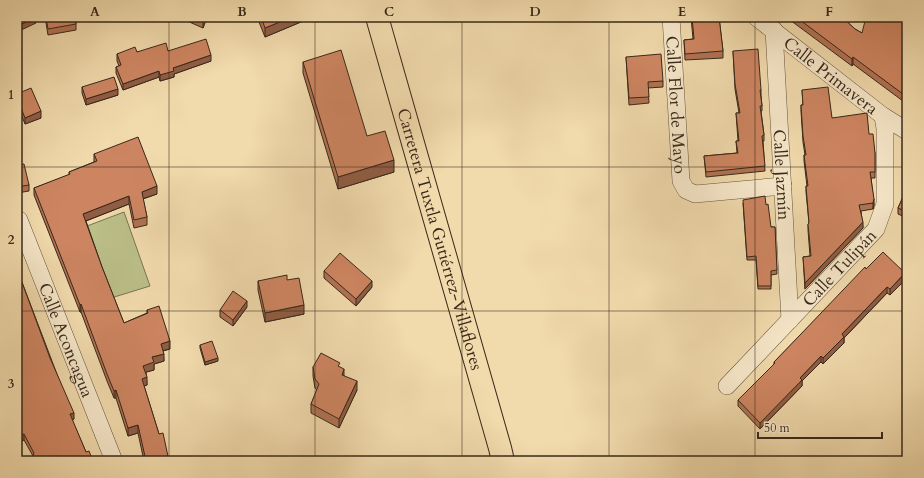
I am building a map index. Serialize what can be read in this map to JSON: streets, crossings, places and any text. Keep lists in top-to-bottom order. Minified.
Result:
{"streets":{"main road":["Carretera Tuxtla Gutiérrez-Villaflores"],"street":["Calle Primavera","Calle Flor de Mayo","Calle Jazmín","Calle Tulipán","Calle Aconcagua"]},"crossings":[["Calle Primavera","Calle Jazmín"],["Calle Primavera","Calle Tulipán"],["Calle Flor de Mayo","Calle Jazmín"],["Calle Jazmín","Calle Tulipán"]],"scale_bar":"50 m","grid":{"columns":["A","B","C","D","E","F"],"rows":["1","2","3"]}}
